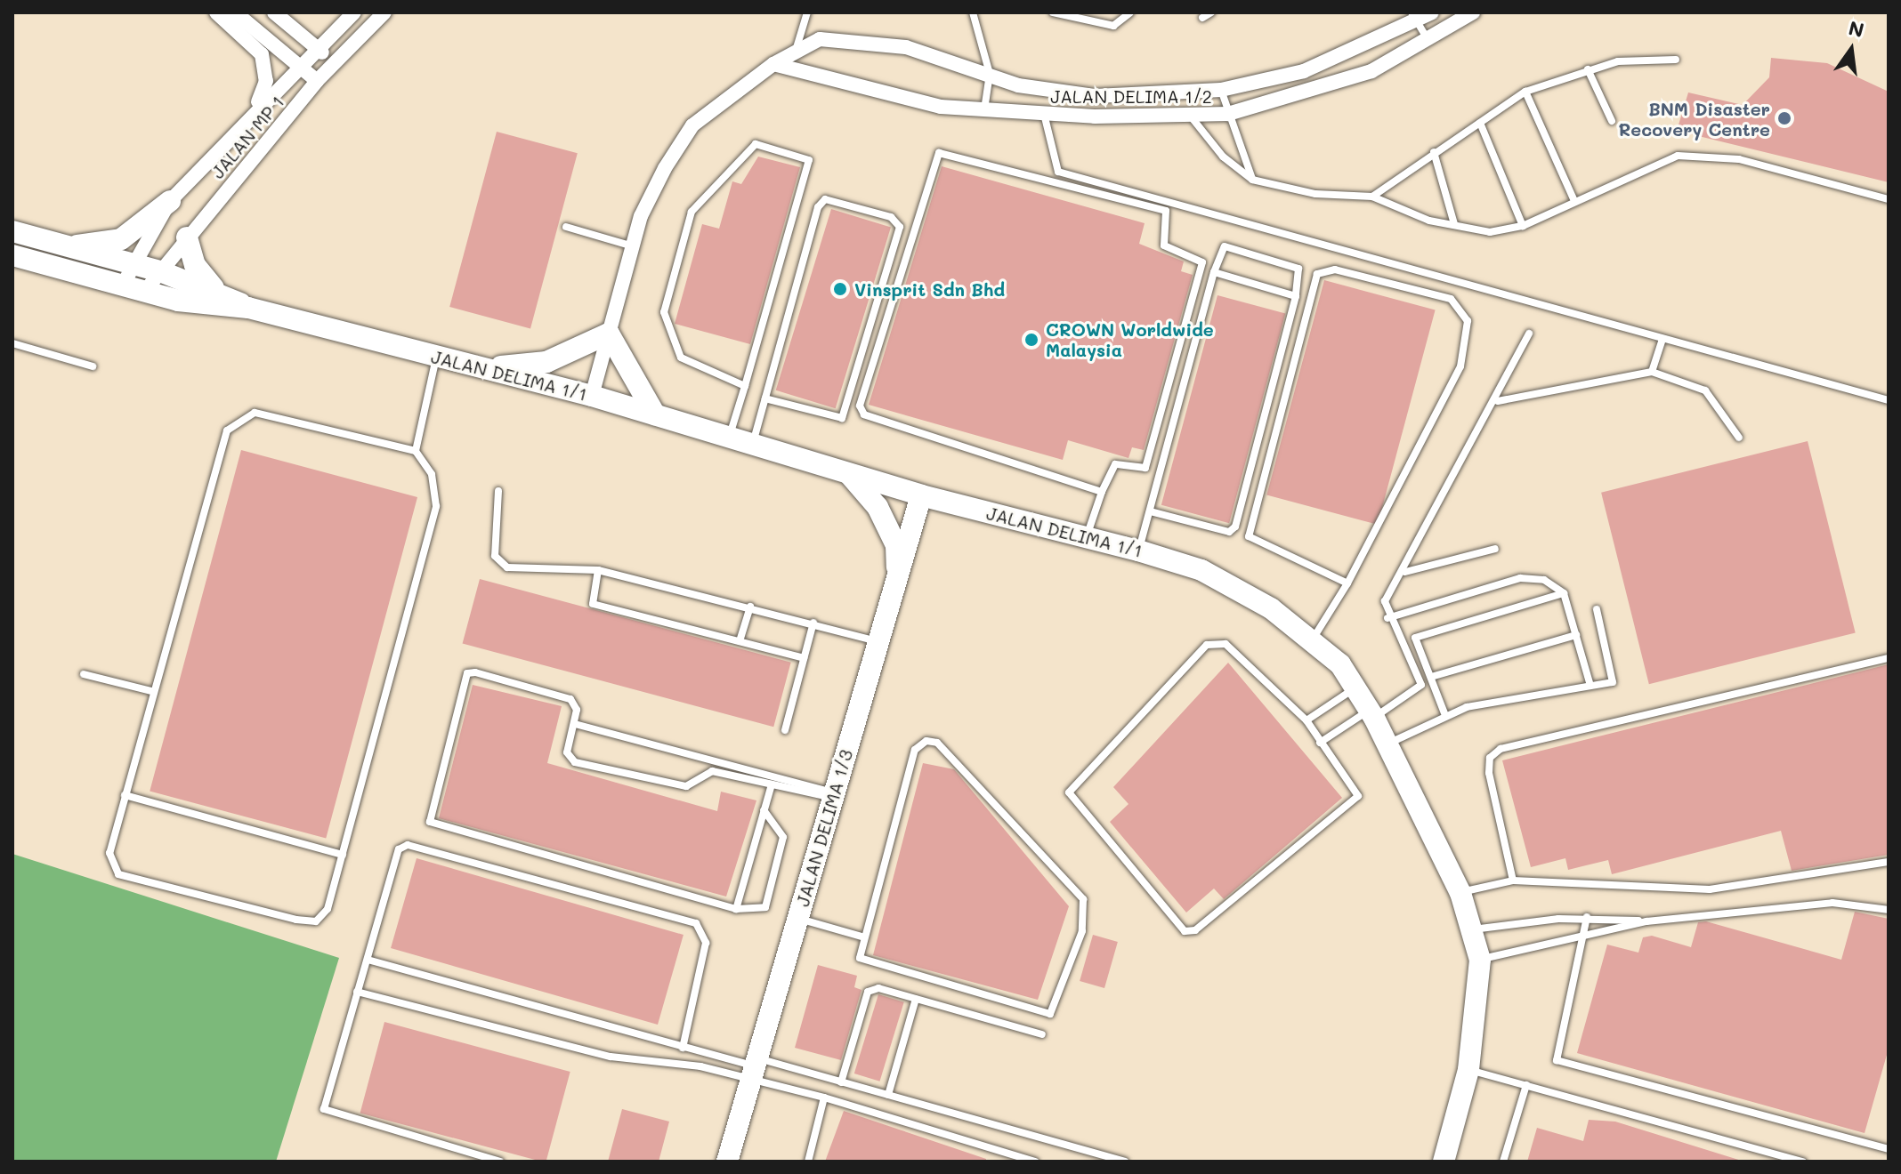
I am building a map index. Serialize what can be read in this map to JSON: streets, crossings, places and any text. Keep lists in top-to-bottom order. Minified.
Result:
{"streets":{"street":["JALAN DELIMA 1/2","JALAN MP 1","JALAN DELIMA 1/1","JALAN DELIMA 1/3"]},"crossings":[["JALAN DELIMA 1/2","JALAN DELIMA 1/1"],["JALAN MP 1","JALAN DELIMA 1/1"],["JALAN DELIMA 1/1","JALAN DELIMA 1/3"]],"places":["BNM Disaster Recovery Centre","Vinsprit Sdn Bhd","CROWN Worldwide Malaysia"],"north":"top"}
